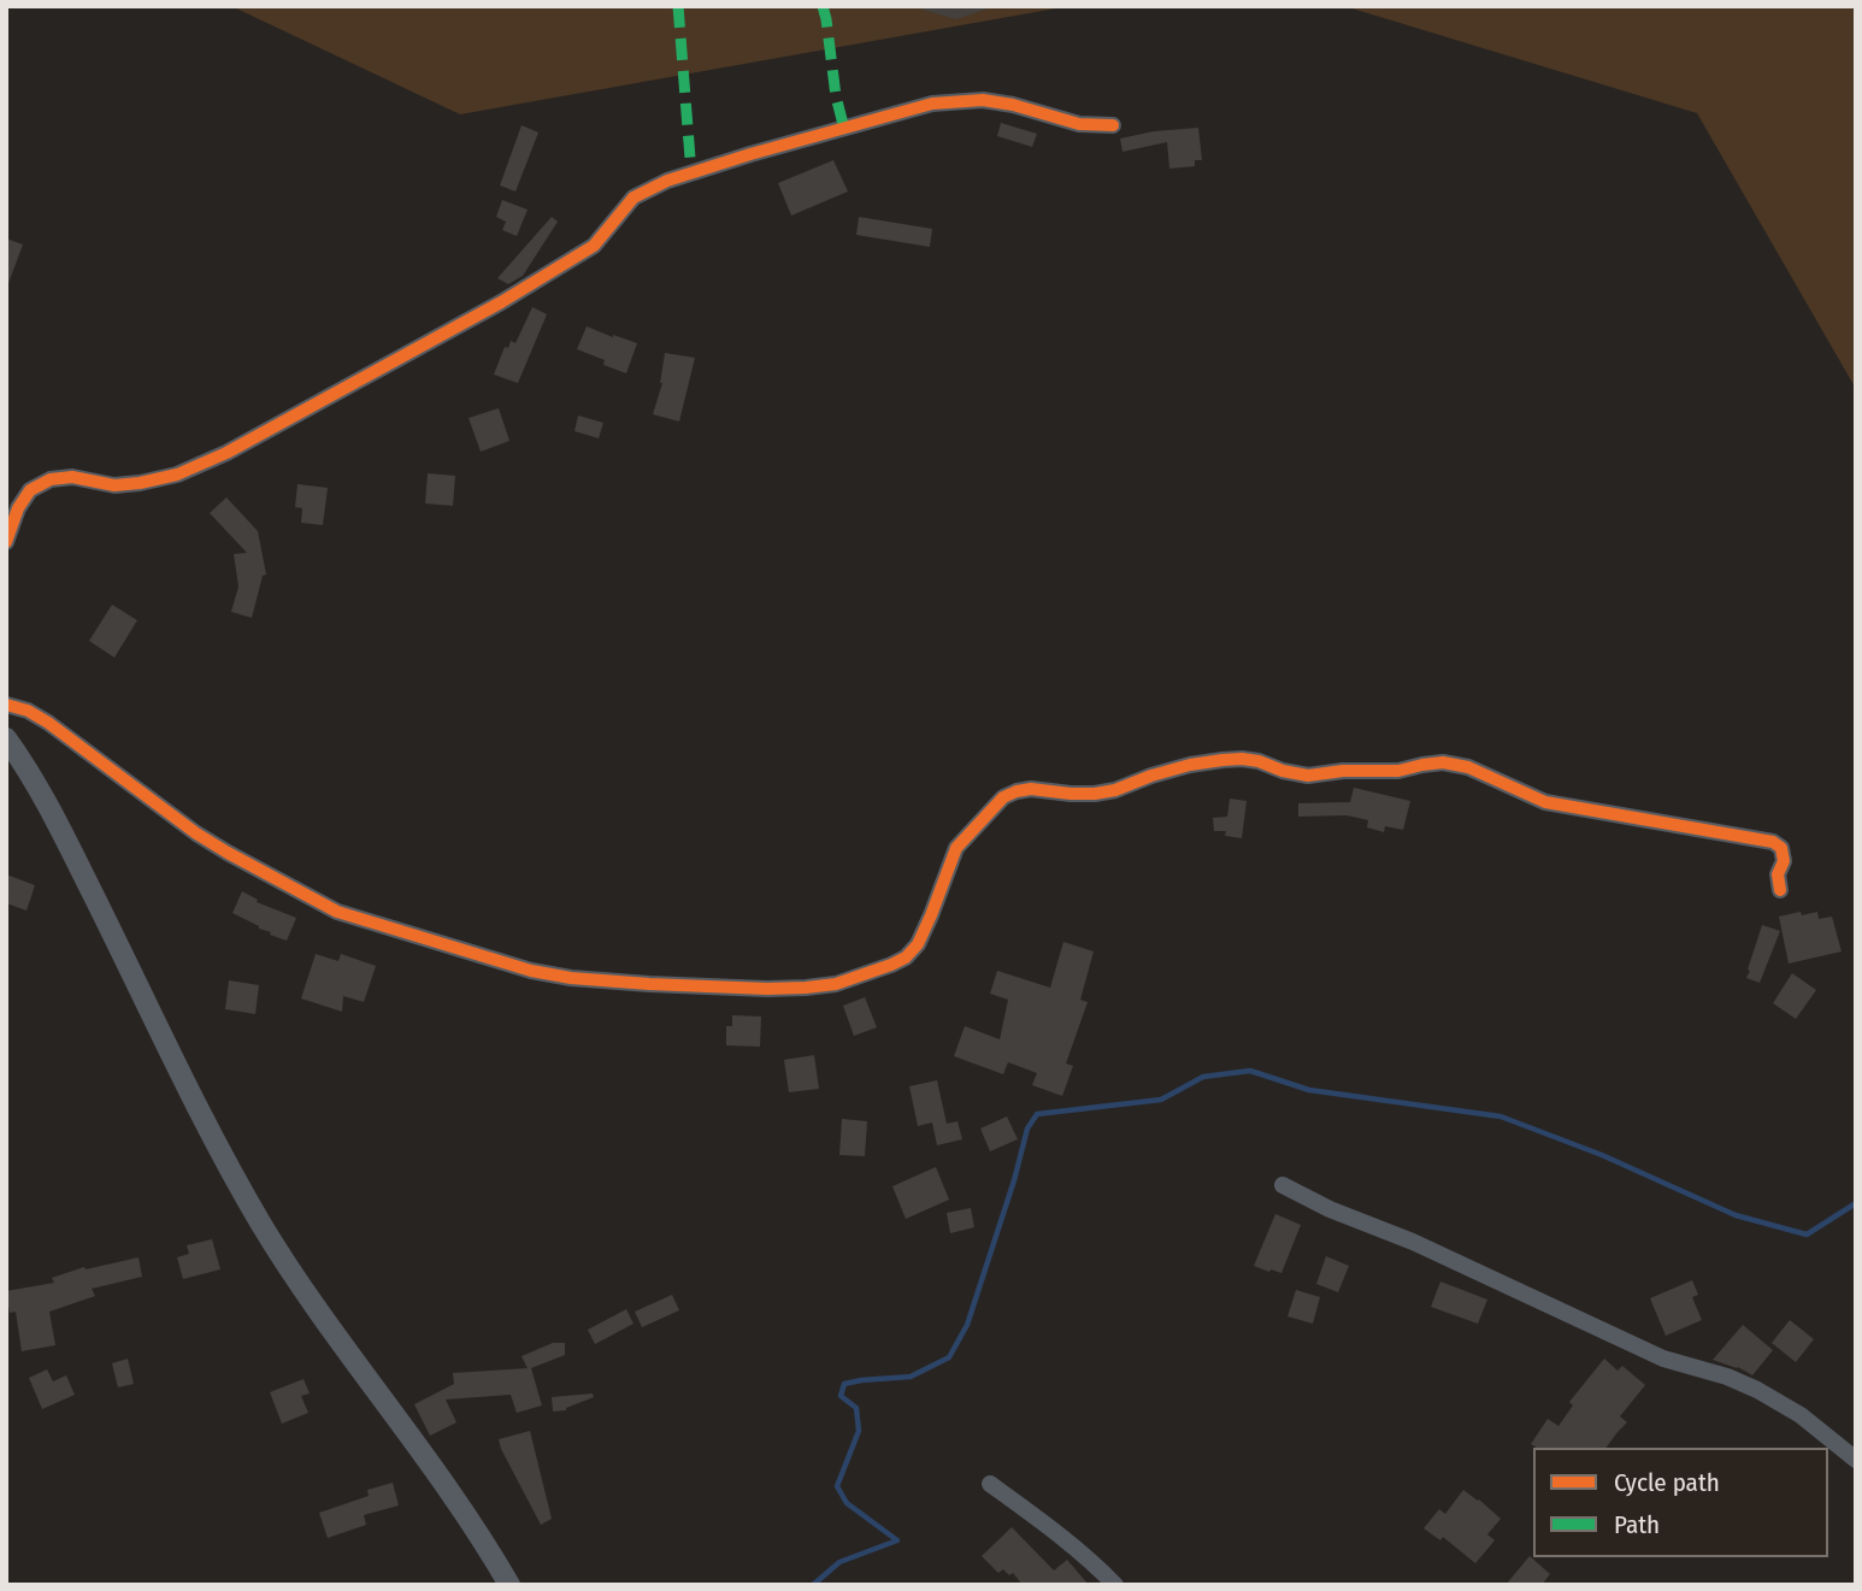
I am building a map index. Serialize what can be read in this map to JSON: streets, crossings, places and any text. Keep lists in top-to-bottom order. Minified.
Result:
{"legend":["Cycle path","Path"]}
